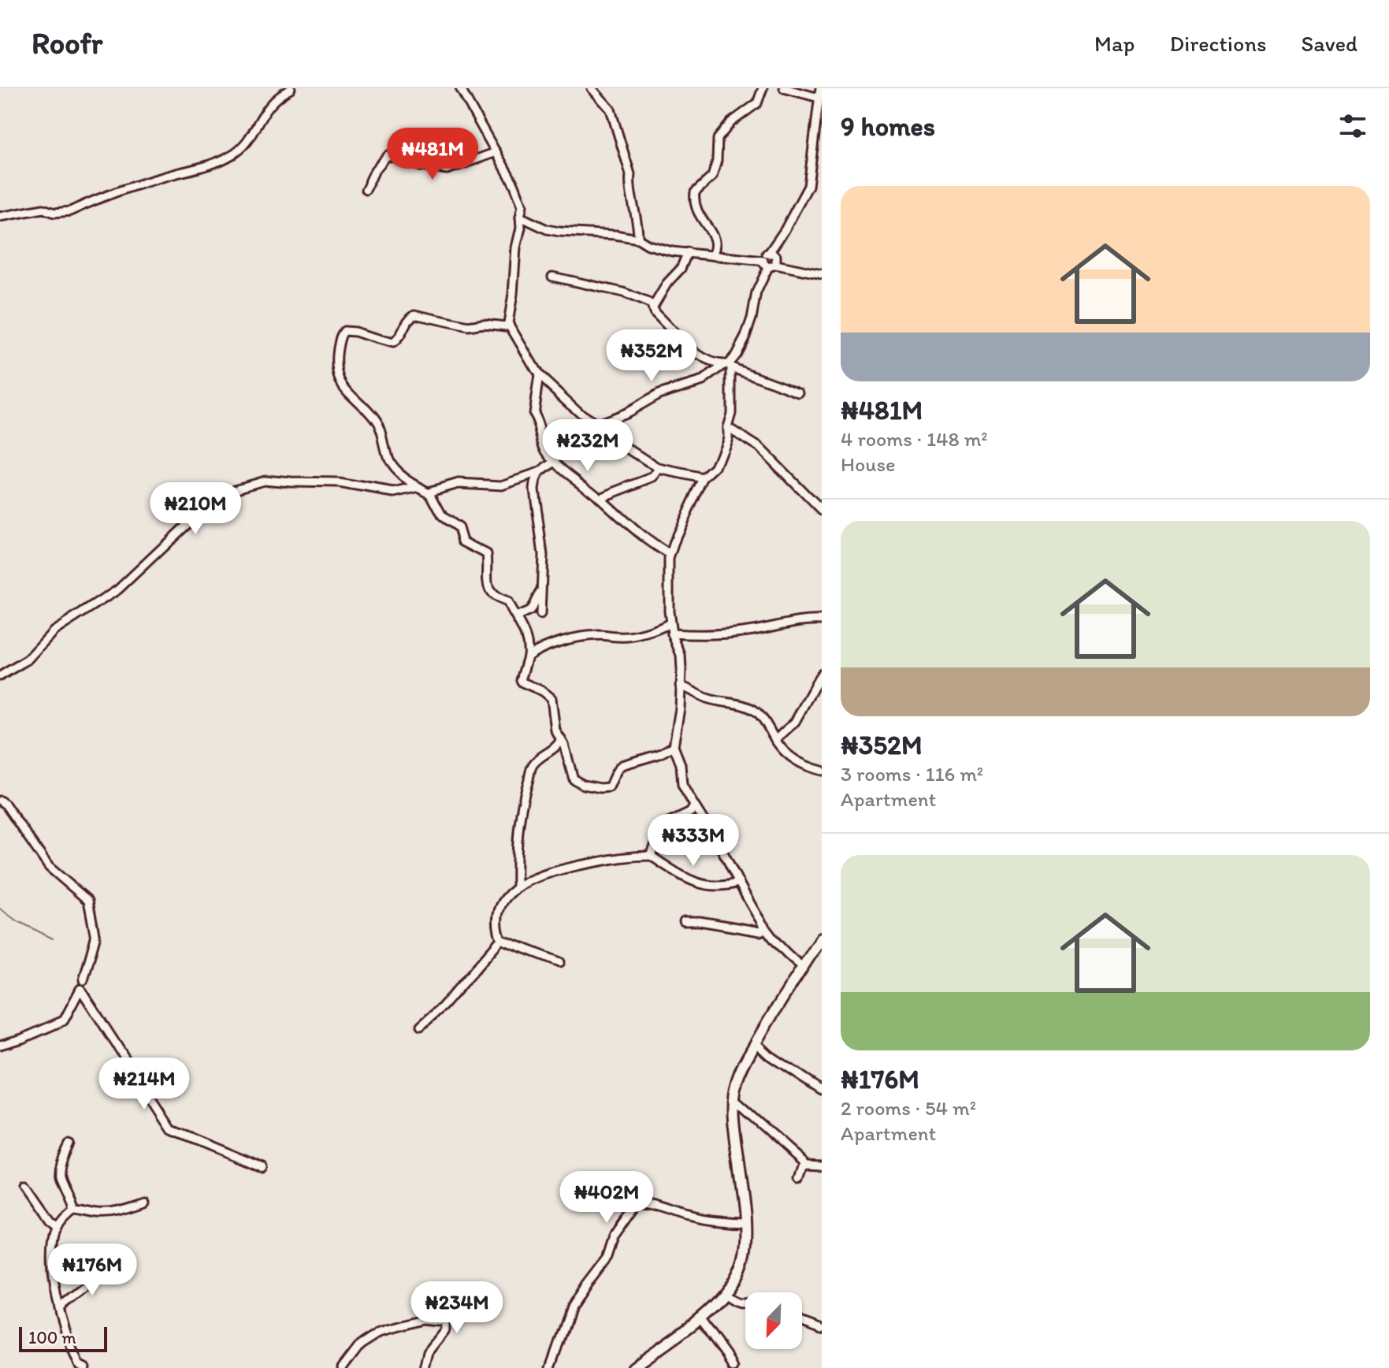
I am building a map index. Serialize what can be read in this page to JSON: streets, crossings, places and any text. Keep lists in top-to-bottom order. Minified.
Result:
{"scale_bar":"100 m","north":"bottom left","page":{"header":"Roofr","nav":["Map","Directions","Saved"],"heading":"9 homes","price":["₦481M","₦352M","₦232M","₦210M","₦333M","₦214M","₦402M","₦176M","₦234M"],"list":[{"name":"₦481M","note":"4 rooms · 148 m² · House"},{"name":"₦352M","note":"3 rooms · 116 m² · Apartment"},{"name":"₦176M","note":"2 rooms · 54 m² · Apartment"}],"scale":"100 m"}}
